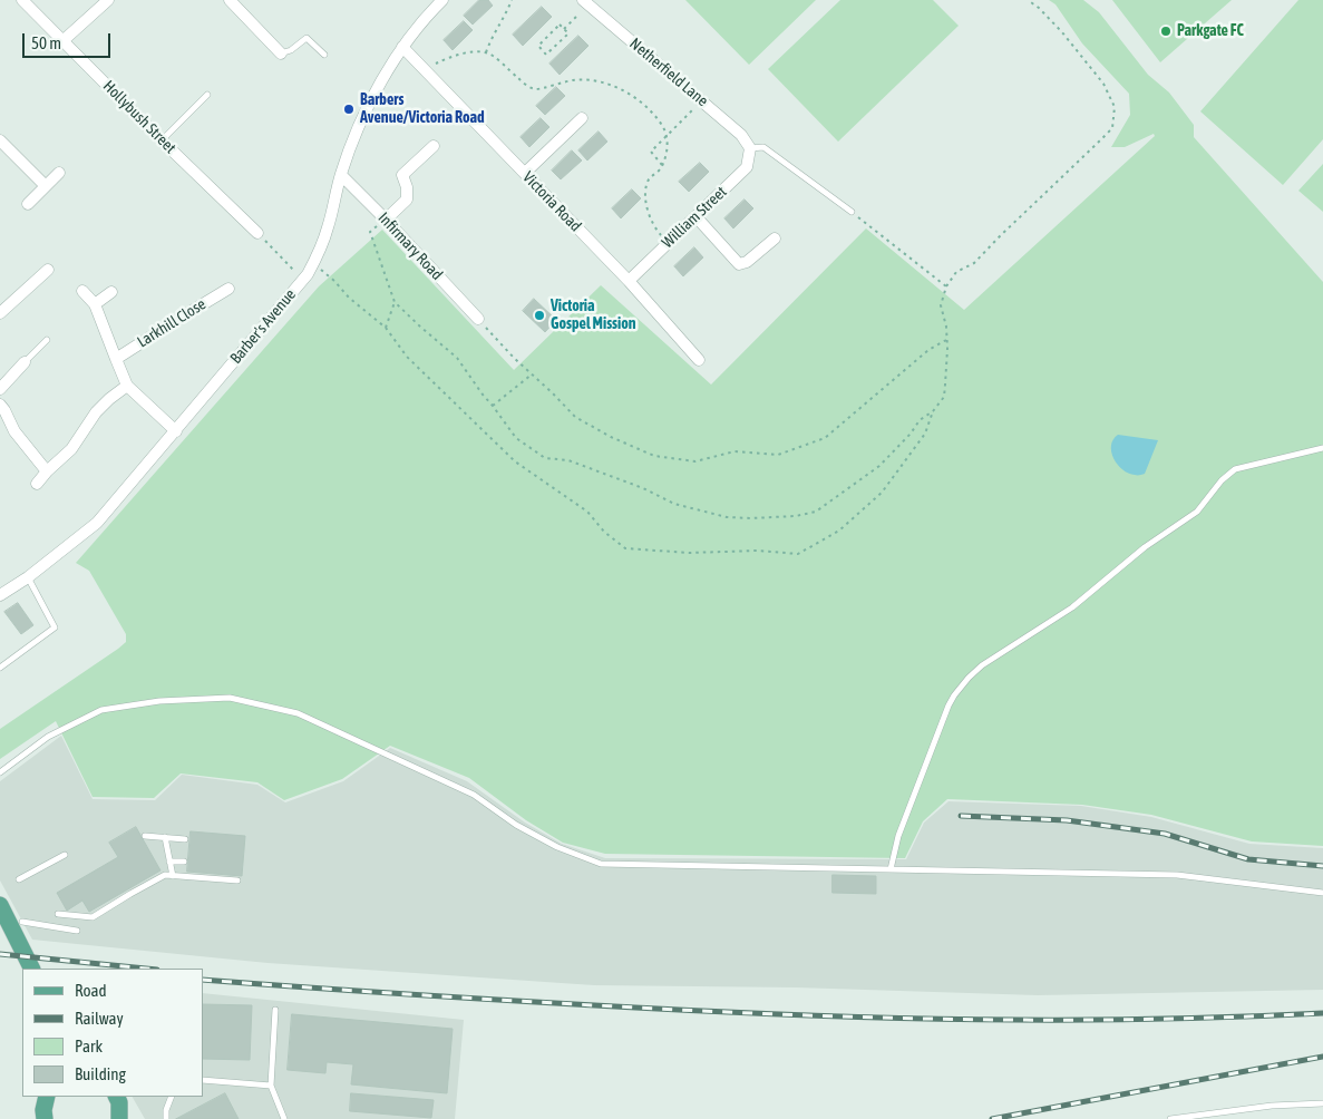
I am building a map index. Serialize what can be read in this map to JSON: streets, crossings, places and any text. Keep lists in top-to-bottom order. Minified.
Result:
{"streets":{"street":["Netherfield Lane","Hollybush Street","Victoria Road","William Street","Infirmary Road","Larkhill Close","Barber's Avenue"]},"crossings":[["Netherfield Lane","William Street"],["Victoria Road","William Street"],["Victoria Road","Barber's Avenue"],["Infirmary Road","Barber's Avenue"]],"places":["Parkgate FC","Barbers Avenue/Victoria Road","Victoria Gospel Mission"],"legend":["Road","Railway","Park","Building"],"scale_bar":"50 m"}
